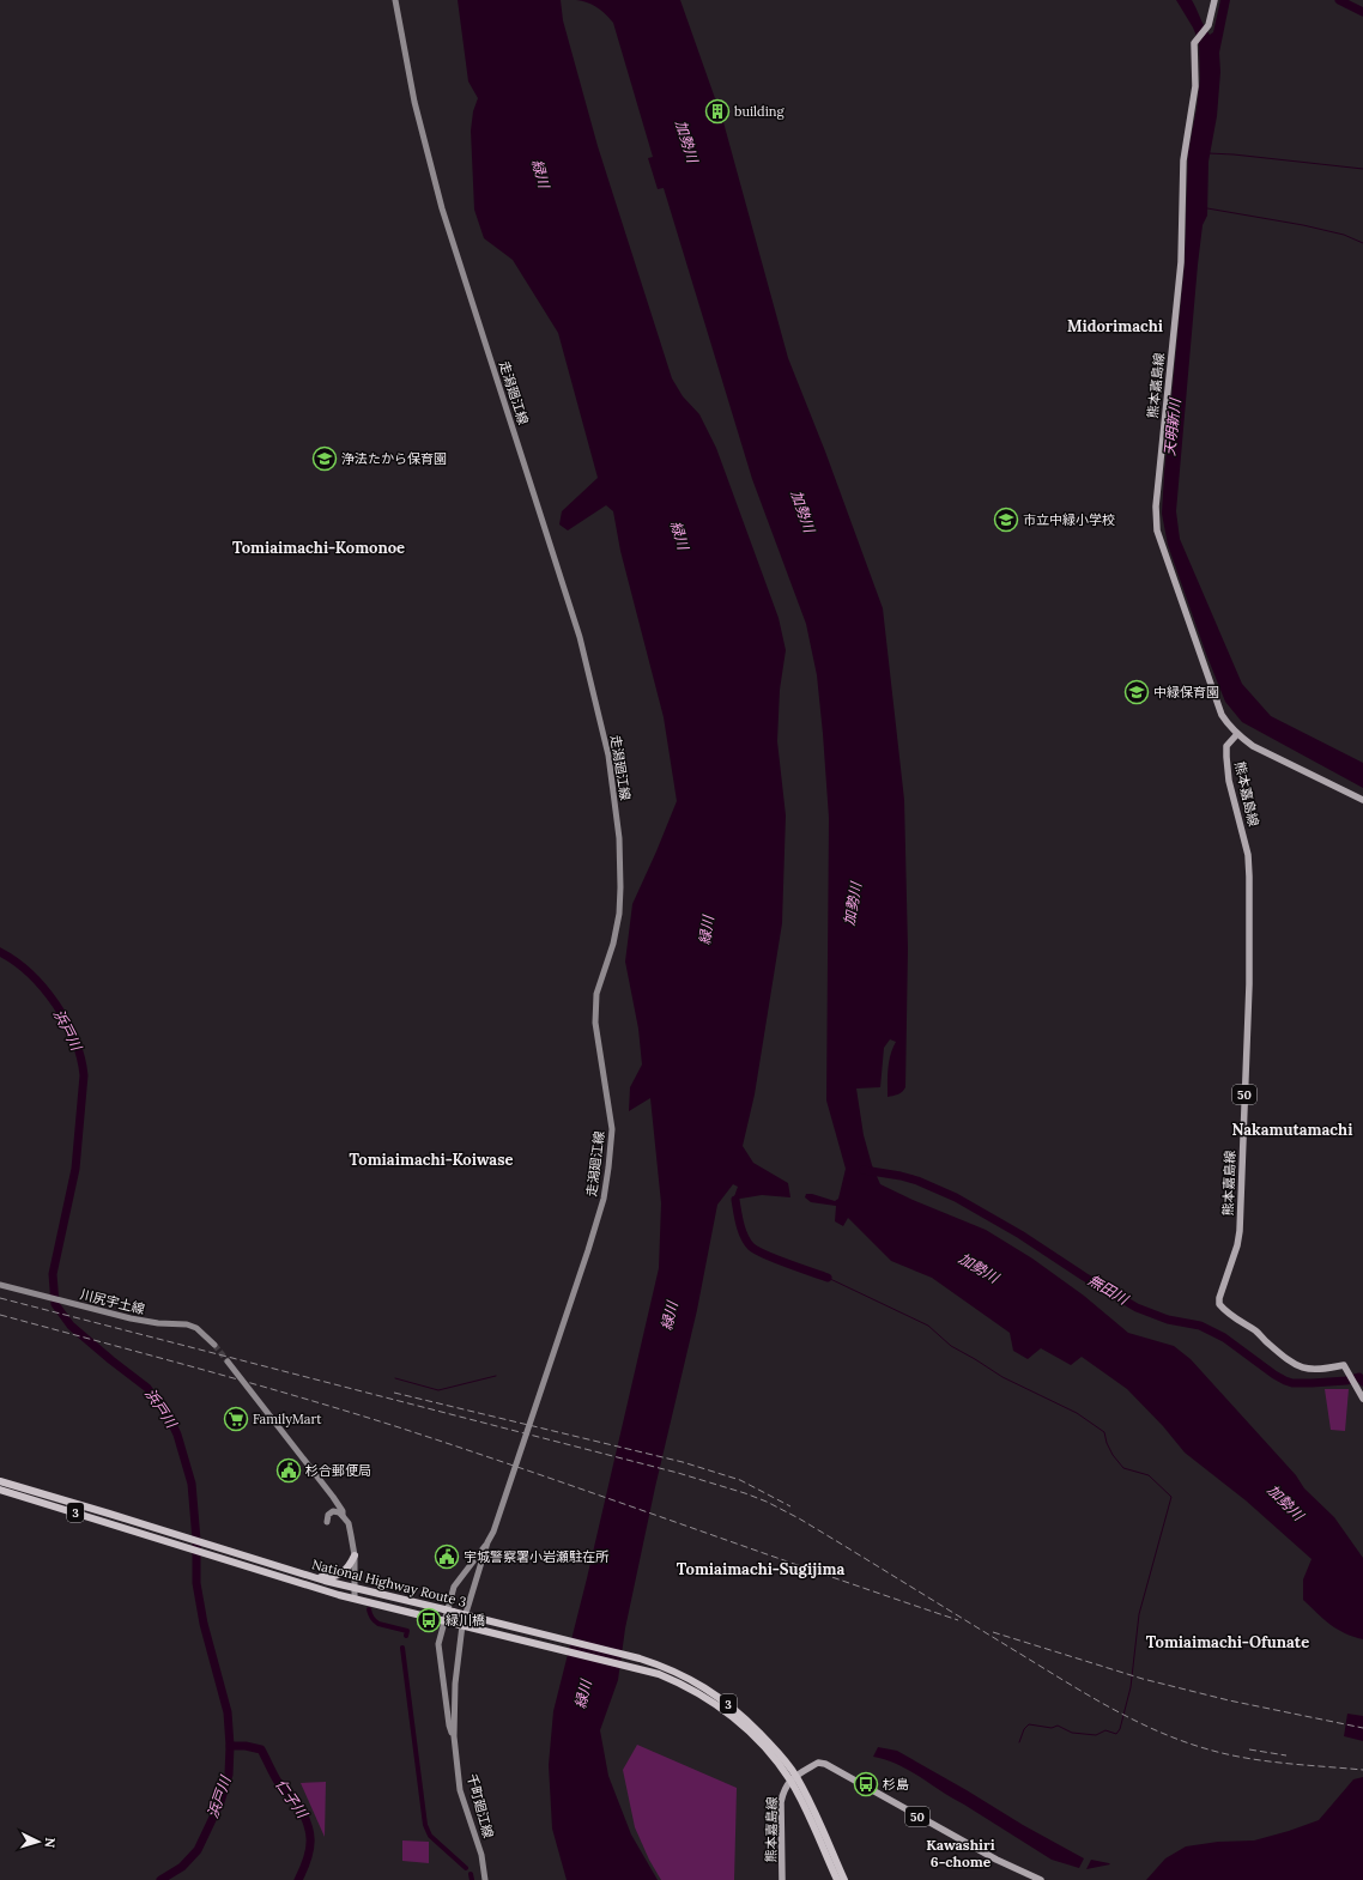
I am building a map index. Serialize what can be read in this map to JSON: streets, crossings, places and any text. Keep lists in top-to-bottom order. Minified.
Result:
{"streets":{"highway":["3","National Highway Route 3"],"main road":["熊本嘉島線","走潟廻江線","50","川尻宇土線","千町廻江線"]},"crossings":[["熊本嘉島線","50"],["熊本嘉島線","National Highway Route 3"],["走潟廻江線","National Highway Route 3"],["走潟廻江線","千町廻江線"],["50","National Highway Route 3"],["National Highway Route 3","千町廻江線"]],"districts":["Midorimachi","Tomiaimachi-Komonoe","Nakamutamachi","Tomiaimachi-Koiwase","Tomiaimachi-Sugijima","Tomiaimachi-Ofunate","Kawashiri 6-chome"],"water":["加勢川","緑川","天明新川","浜戸川","無田川","仁子川"],"places":{"building":["building"],"school or university":["浄法たから保育園","市立中緑小学校","中緑保育園"],"supermarket":["FamilyMart"],"public building":["杉合郵便局","宇城警察署小岩瀬駐在所"],"bus stop":["緑川橋","杉島"]},"north":"right"}
